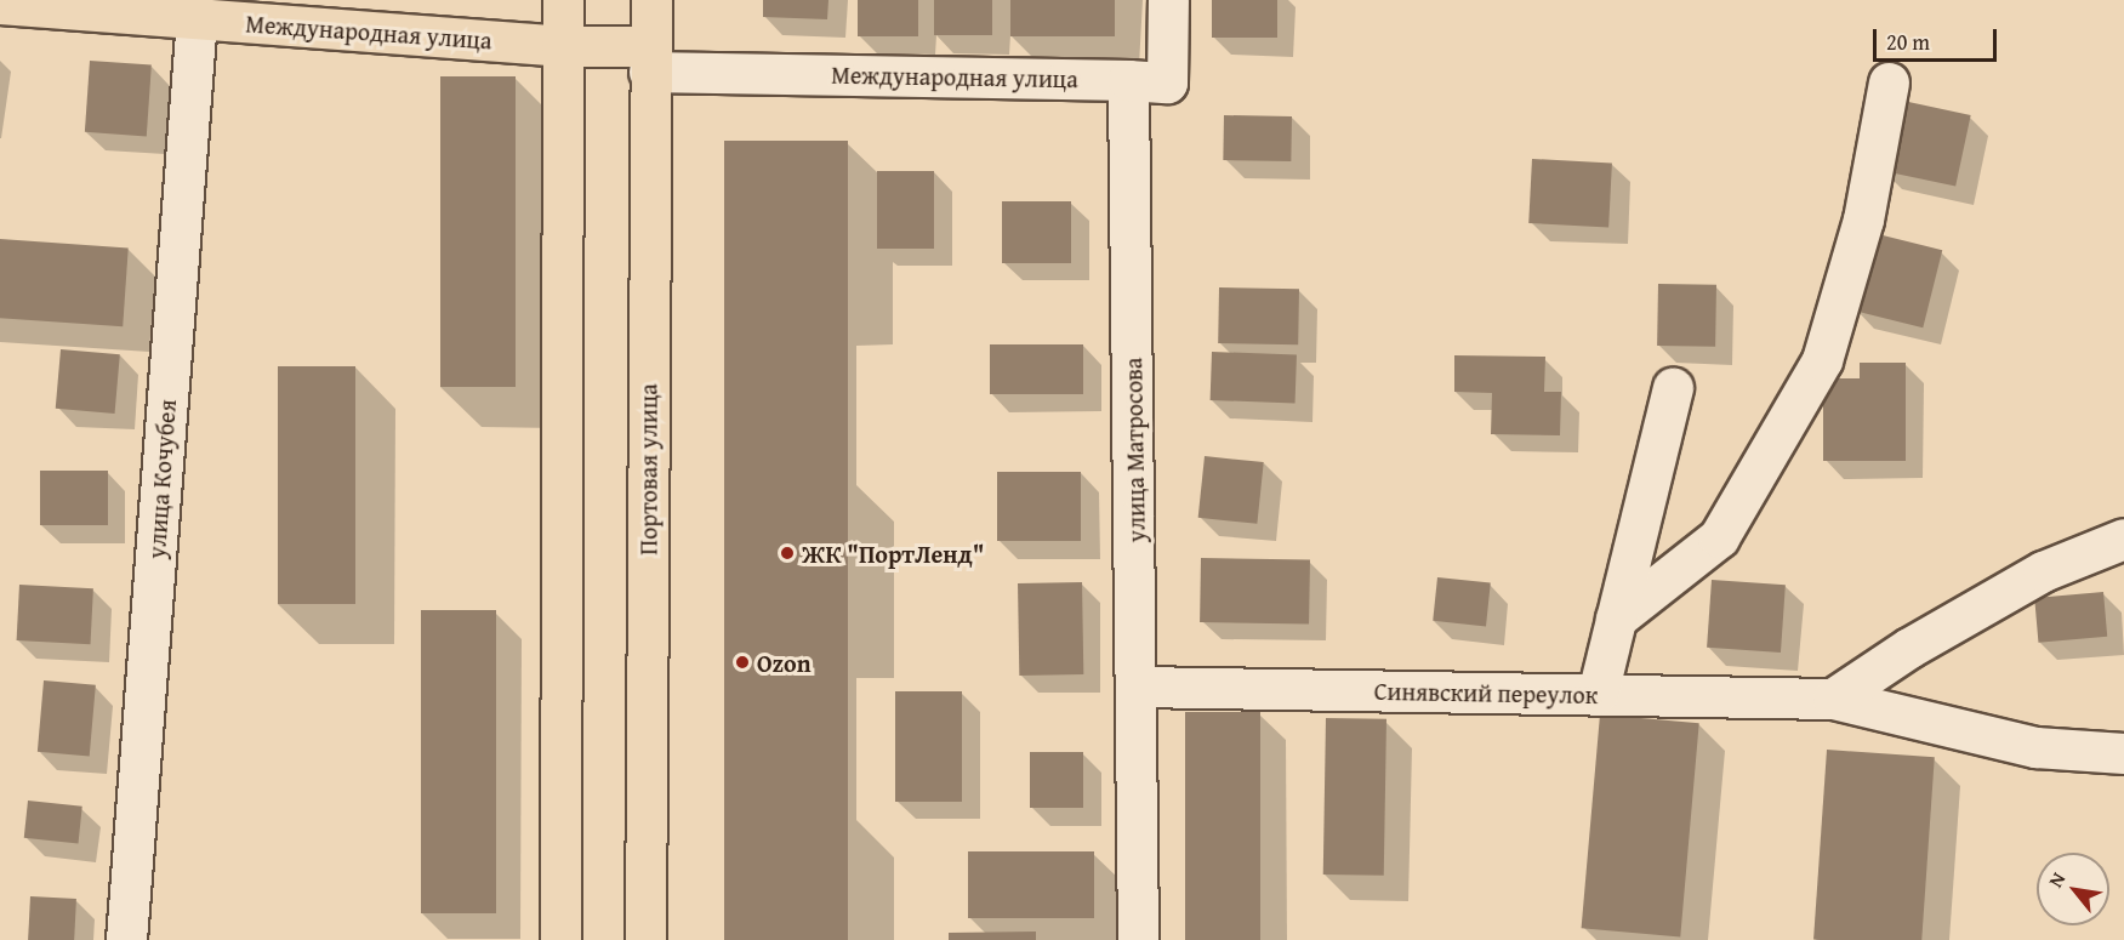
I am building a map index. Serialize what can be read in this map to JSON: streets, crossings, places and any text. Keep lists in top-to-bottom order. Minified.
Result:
{"streets":{"main road":["Международная улица","Портовая улица"],"street":["улица Матросова","улица Кочубея","Синявский переулок"]},"crossings":[["Международная улица","улица Матросова"],["Международная улица","Портовая улица"],["Международная улица","улица Кочубея"],["улица Матросова","Синявский переулок"]],"places":["ЖК \"ПортЛенд\"","Ozon"],"scale_bar":"20 m","north":"top left"}
